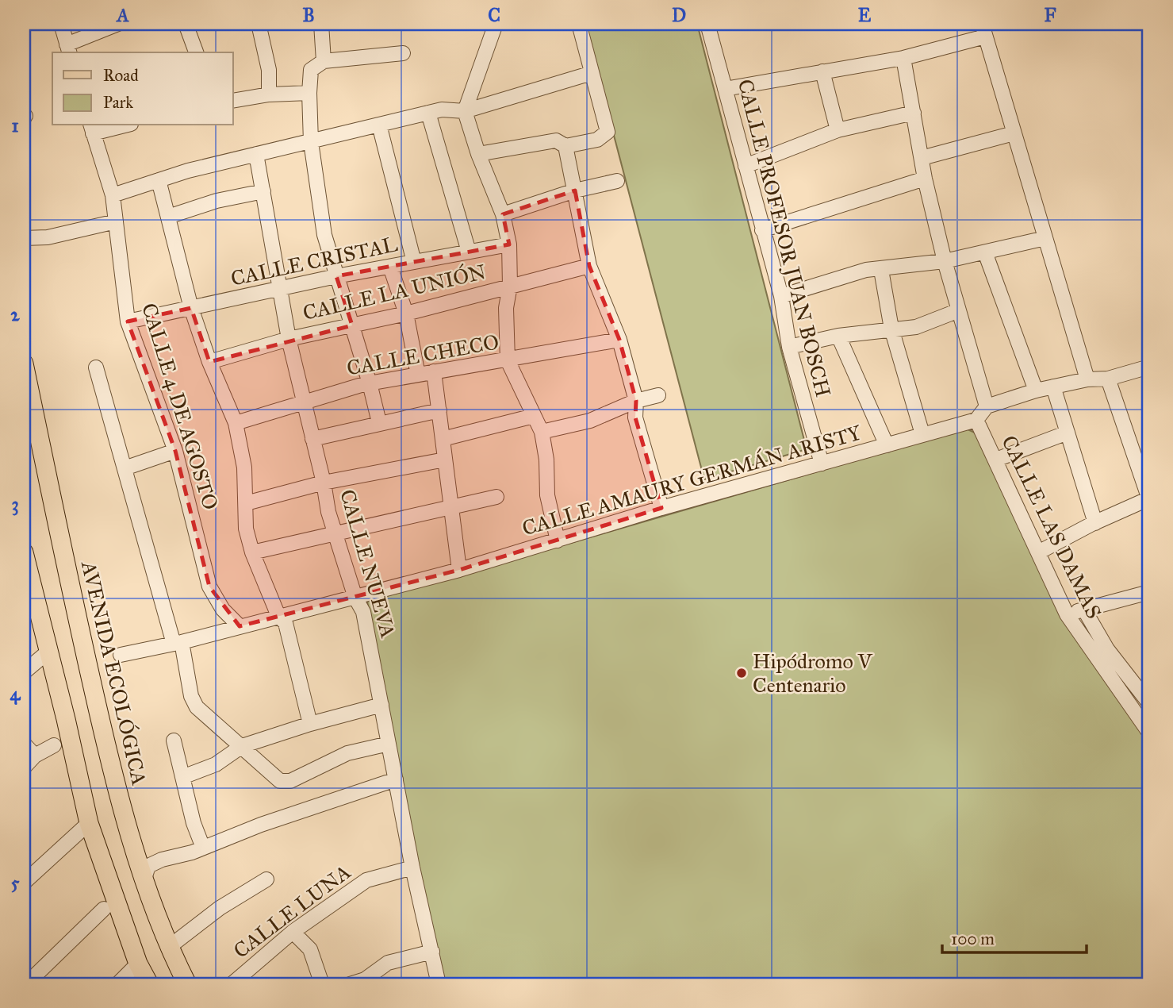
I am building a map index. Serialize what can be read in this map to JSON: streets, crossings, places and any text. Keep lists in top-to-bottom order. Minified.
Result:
{"streets":{"main road":["AVENIDA ECOLÓGICA"],"street":["CALLE PROFESOR JUAN BOSCH","CALLE CRISTAL","CALLE LA UNIÓN","CALLE CHECO","CALLE 4 DE AGOSTO","CALLE AMAURY GERMÁN ARISTY","CALLE LAS DAMAS","CALLE NUEVA","CALLE LUNA"]},"crossings":[["CALLE PROFESOR JUAN BOSCH","CALLE AMAURY GERMÁN ARISTY"],["CALLE CRISTAL","CALLE 4 DE AGOSTO"],["CALLE CRISTAL","CALLE NUEVA"],["CALLE LA UNIÓN","CALLE NUEVA"],["CALLE CHECO","CALLE NUEVA"],["CALLE 4 DE AGOSTO","CALLE AMAURY GERMÁN ARISTY"],["CALLE AMAURY GERMÁN ARISTY","CALLE LAS DAMAS"],["CALLE AMAURY GERMÁN ARISTY","CALLE NUEVA"],["CALLE NUEVA","CALLE LUNA"]],"places":["Hipódromo V Centenario"],"legend":["Road","Park"],"scale_bar":"100 m","grid":{"columns":["A","B","C","D","E","F"],"rows":["1","2","3","4","5"]}}
